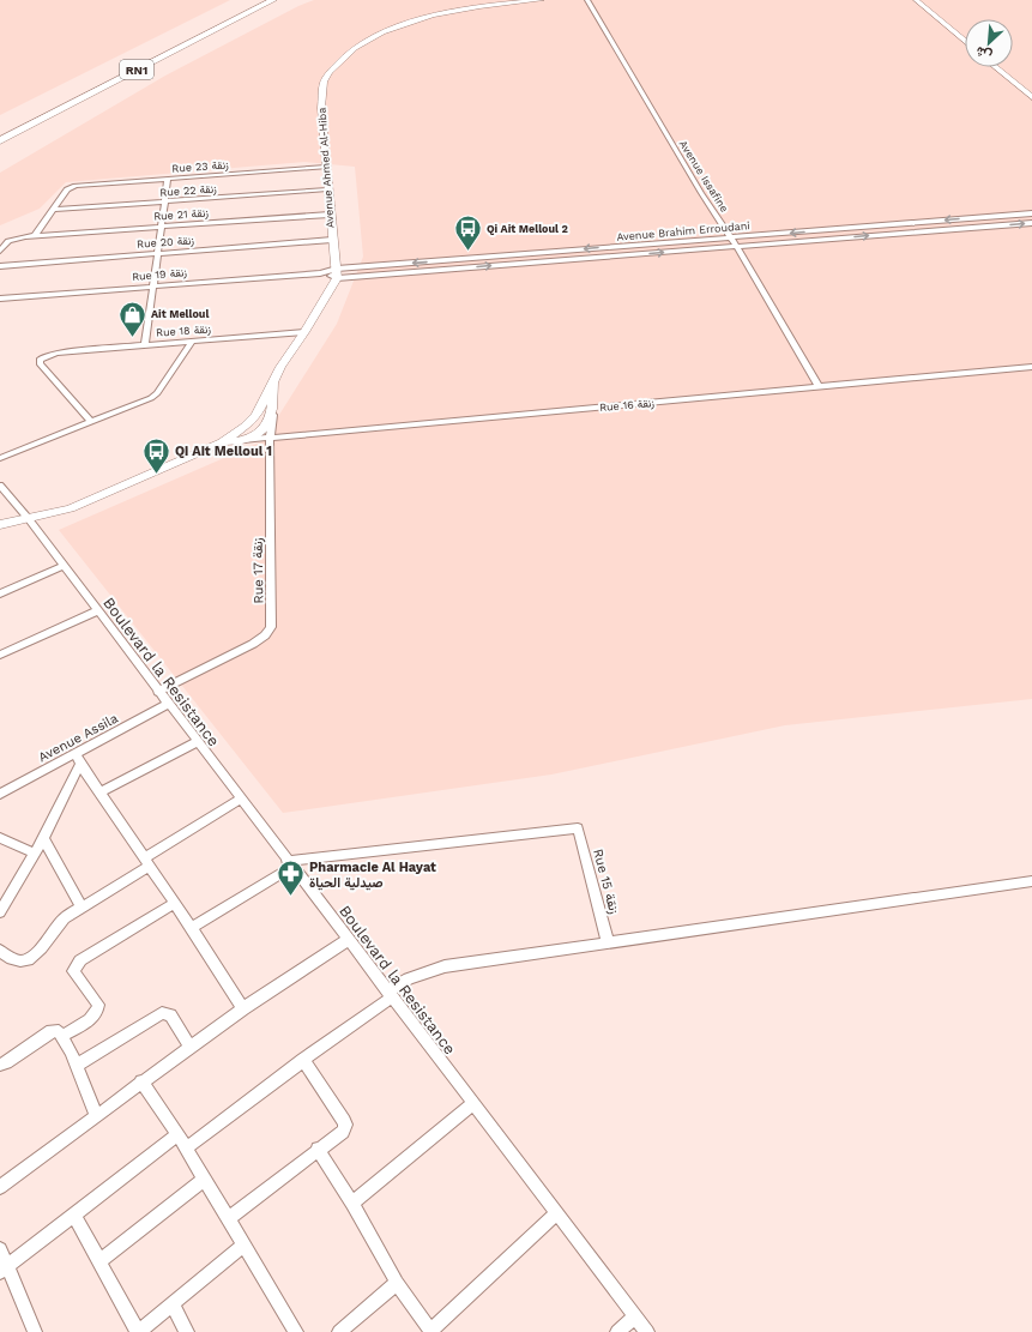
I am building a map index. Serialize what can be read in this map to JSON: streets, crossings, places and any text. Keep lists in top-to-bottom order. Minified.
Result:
{"streets":{"highway":["RN1"],"street":["Rue 23 زنقة","Avenue Ahmed Al-Hiba","Avenue Issafine","Rue 22 زنقة","Rue 21 زنقة","Avenue Brahim Erroudani","Rue 20 زنقة","Rue 19 زنقة","Rue 18 زنقة","Rue 16 زنقة","Rue 17 زنقة","Boulevard la Resistance","Avenue Assila","Rue 15 زنقة"]},"crossings":[["Rue 23 زنقة","Avenue Ahmed Al-Hiba"],["Rue 23 زنقة","Rue 22 زنقة"],["Avenue Ahmed Al-Hiba","Rue 22 زنقة"],["Avenue Ahmed Al-Hiba","Rue 21 زنقة"],["Avenue Ahmed Al-Hiba","Avenue Brahim Erroudani"],["Avenue Ahmed Al-Hiba","Rue 20 زنقة"],["Avenue Ahmed Al-Hiba","Rue 19 زنقة"],["Avenue Issafine","Avenue Brahim Erroudani"],["Avenue Issafine","Rue 16 زنقة"],["Avenue Brahim Erroudani","Rue 19 زنقة"],["Rue 16 زنقة","Rue 17 زنقة"],["Rue 17 زنقة","Boulevard la Resistance"],["Boulevard la Resistance","Avenue Assila"],["Boulevard la Resistance","Rue 15 زنقة"]],"places":{"bus stop":["Qi Ait Melloul 2","Qi Ait Melloul 1"],"shop":["Ait Melloul"],"pharmacy":["Pharmacie Al Hayat صيدلية الحياة"]},"north":"bottom left"}
